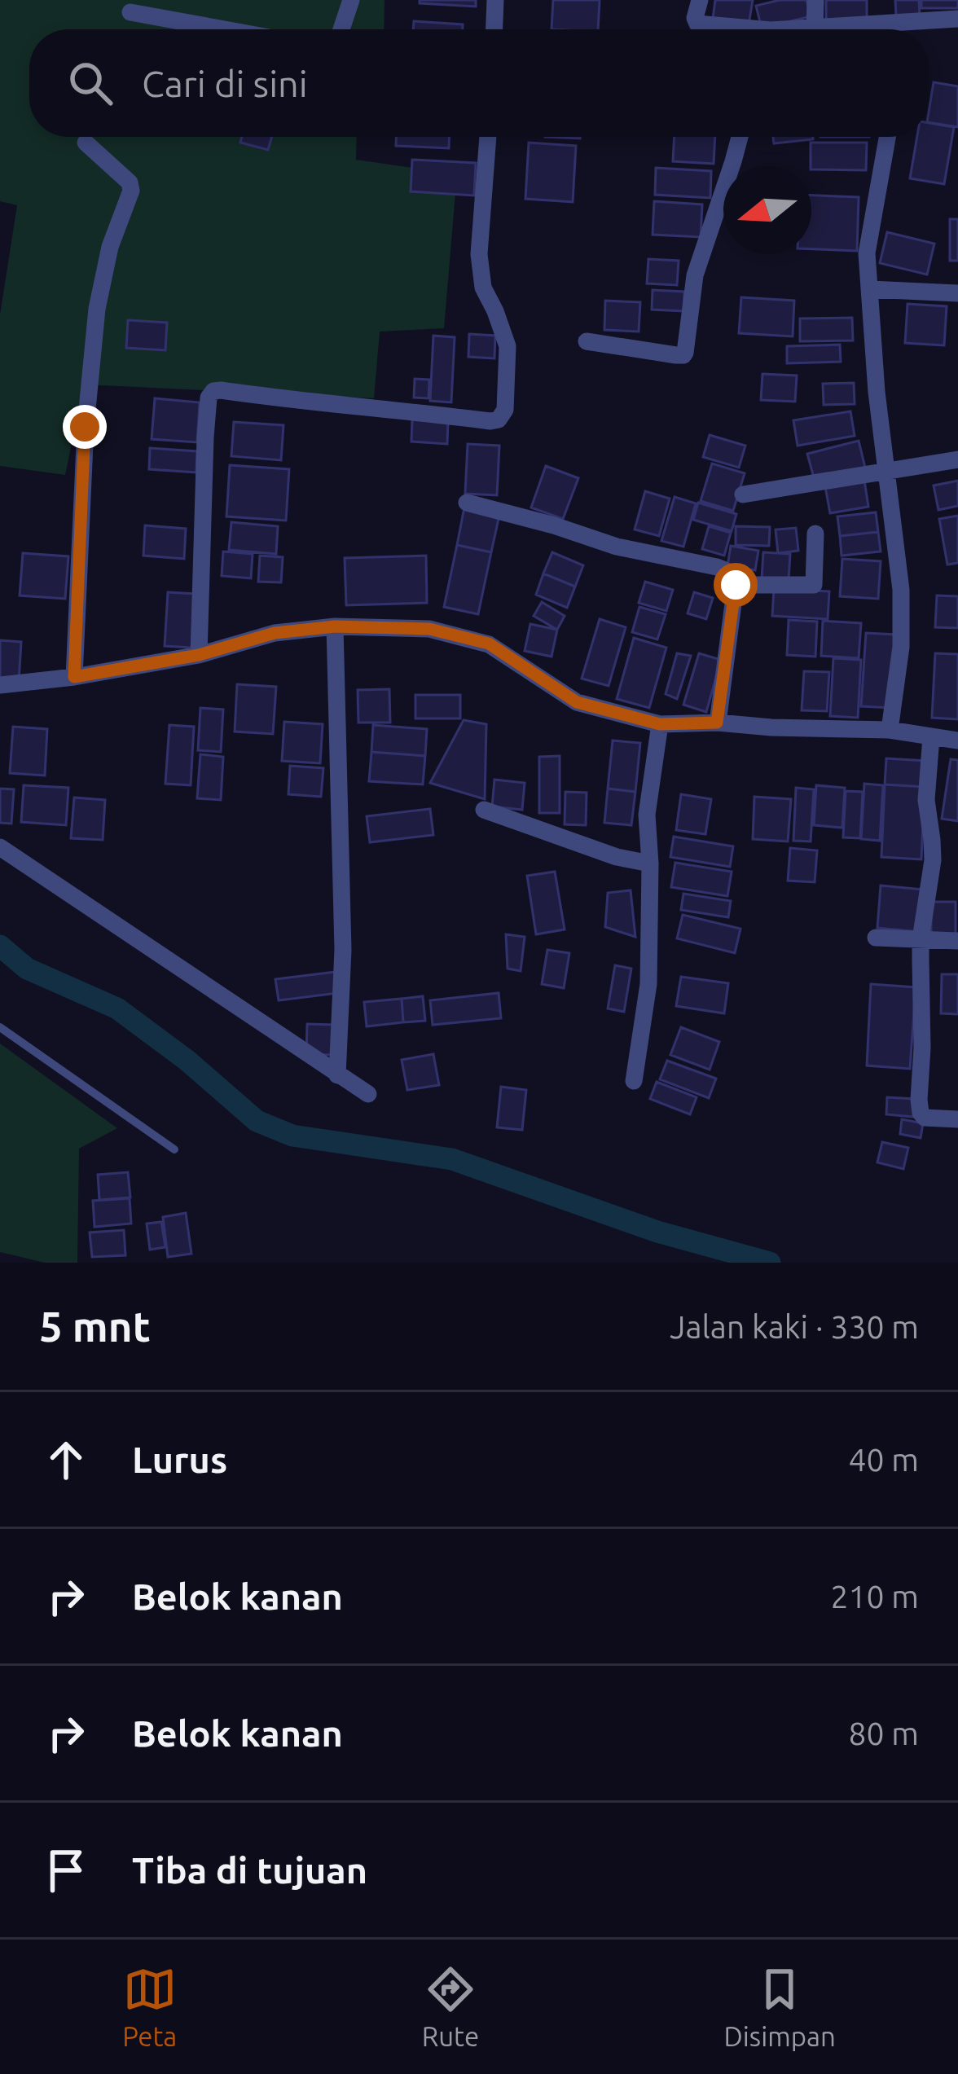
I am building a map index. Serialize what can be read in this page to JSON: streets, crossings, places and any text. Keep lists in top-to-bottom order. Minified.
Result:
{"north":"left","page":{"search":"Cari di sini","heading":["5 mnt","Jalan kaki · 330 m"],"list":[["Lurus","40 m"],["Belok kanan","210 m"],["Belok kanan","80 m"],"Tiba di tujuan"],"nav":["Peta","Rute","Disimpan"]}}
